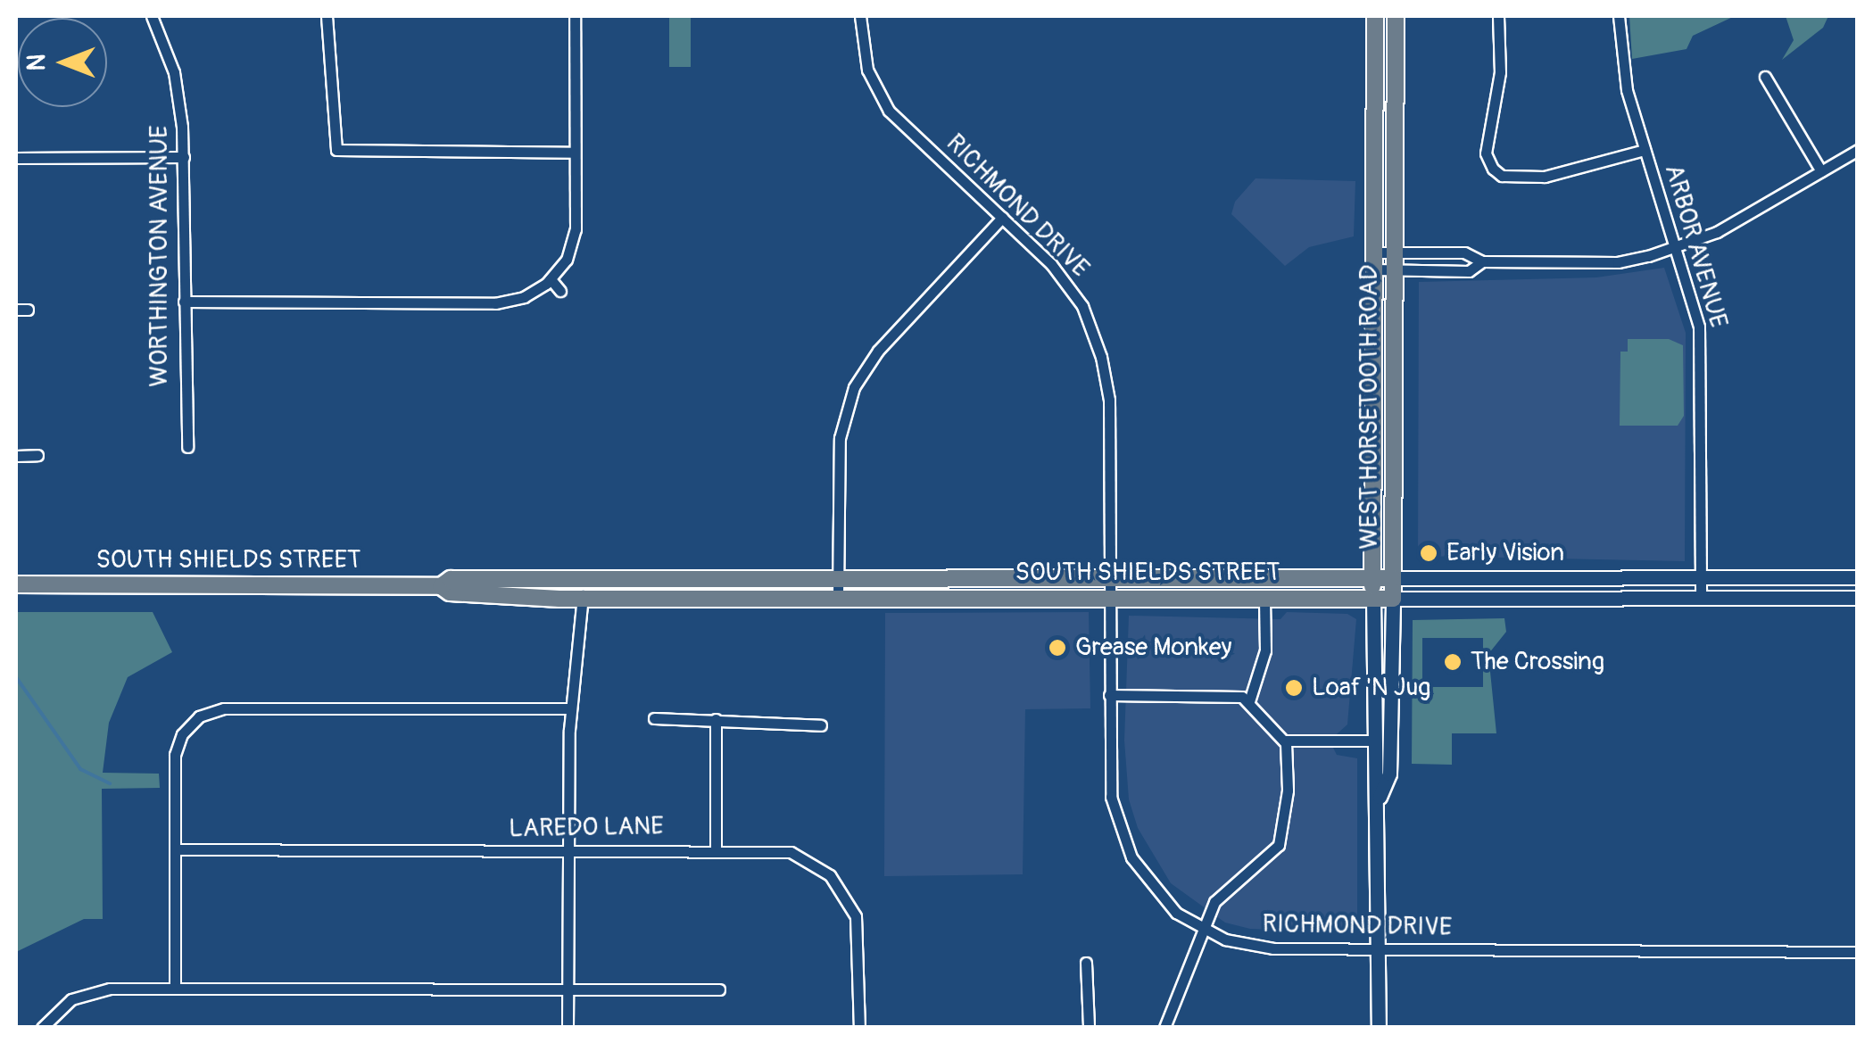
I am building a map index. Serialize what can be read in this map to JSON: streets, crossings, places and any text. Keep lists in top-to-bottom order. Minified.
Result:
{"streets":{"main road":["WEST HORSETOOTH ROAD","SOUTH SHIELDS STREET"],"street":["RICHMOND DRIVE","ARBOR AVENUE","WORTHINGTON AVENUE","LAREDO LANE"]},"crossings":[["RICHMOND DRIVE","WEST HORSETOOTH ROAD"],["RICHMOND DRIVE","SOUTH SHIELDS STREET"],["ARBOR AVENUE","SOUTH SHIELDS STREET"],["WEST HORSETOOTH ROAD","SOUTH SHIELDS STREET"]],"places":["Early Vision","Grease Monkey","The Crossing","Loaf 'N Jug"],"north":"left"}
